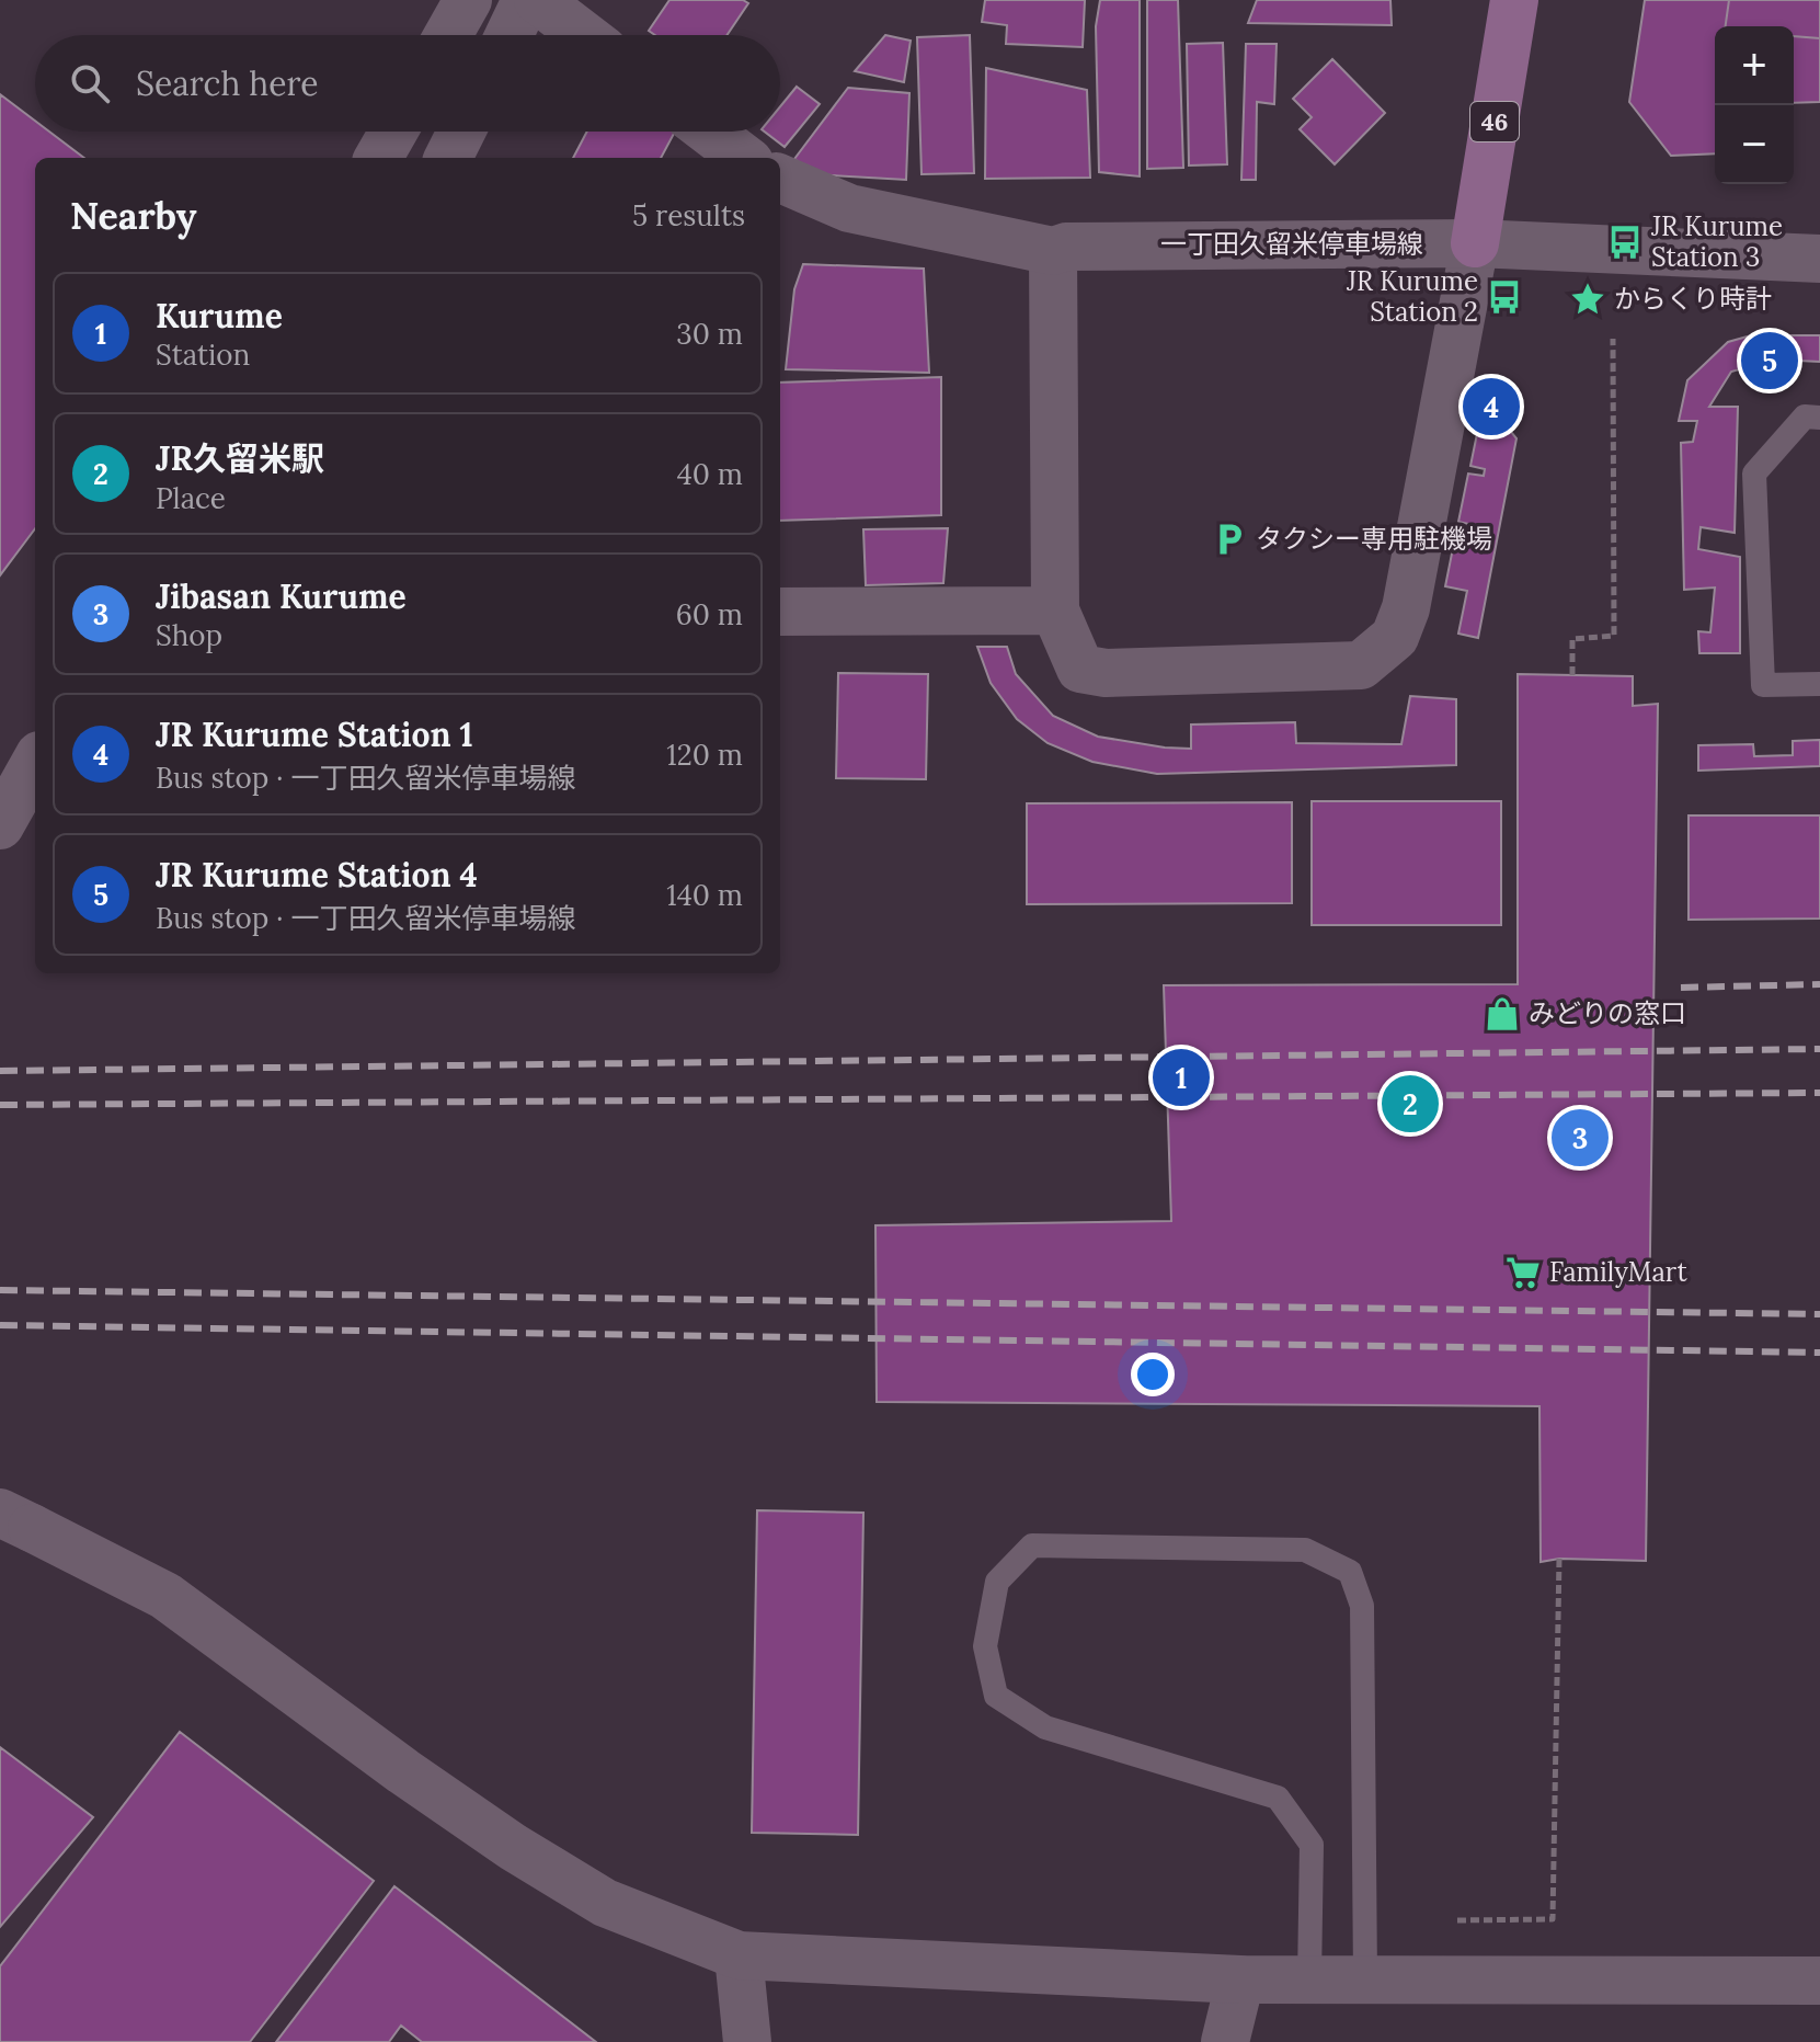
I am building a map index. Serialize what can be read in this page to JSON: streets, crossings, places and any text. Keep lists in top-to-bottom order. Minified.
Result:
{"streets":{"main road":["46"],"street":["一丁田久留米停車場線"]},"crossings":[["46","一丁田久留米停車場線"]],"places":{"bus stop":["JR Kurume Station 3","JR Kurume Station 2"],"place":["からくり時計"],"parking":["タクシー専用駐機場"],"shop":["みどりの窓口"],"supermarket":["FamilyMart"]},"page":{"map_buttons":["+","−"],"search":"Search here","heading":["Nearby","5 results"],"list":[{"mark":"1","name":"Kurume","note":"Station","value":"30 m"},{"mark":"2","name":"JR久留米駅","note":"Place","value":"40 m"},{"mark":"3","name":"Jibasan Kurume","note":"Shop","value":"60 m"},{"mark":"4","name":"JR Kurume Station 1","note":"Bus stop · 一丁田久留米停車場線","value":"120 m"},{"mark":"5","name":"JR Kurume Station 4","note":"Bus stop · 一丁田久留米停車場線","value":"140 m"}],"pins":["5","4","1","2","3"]}}
